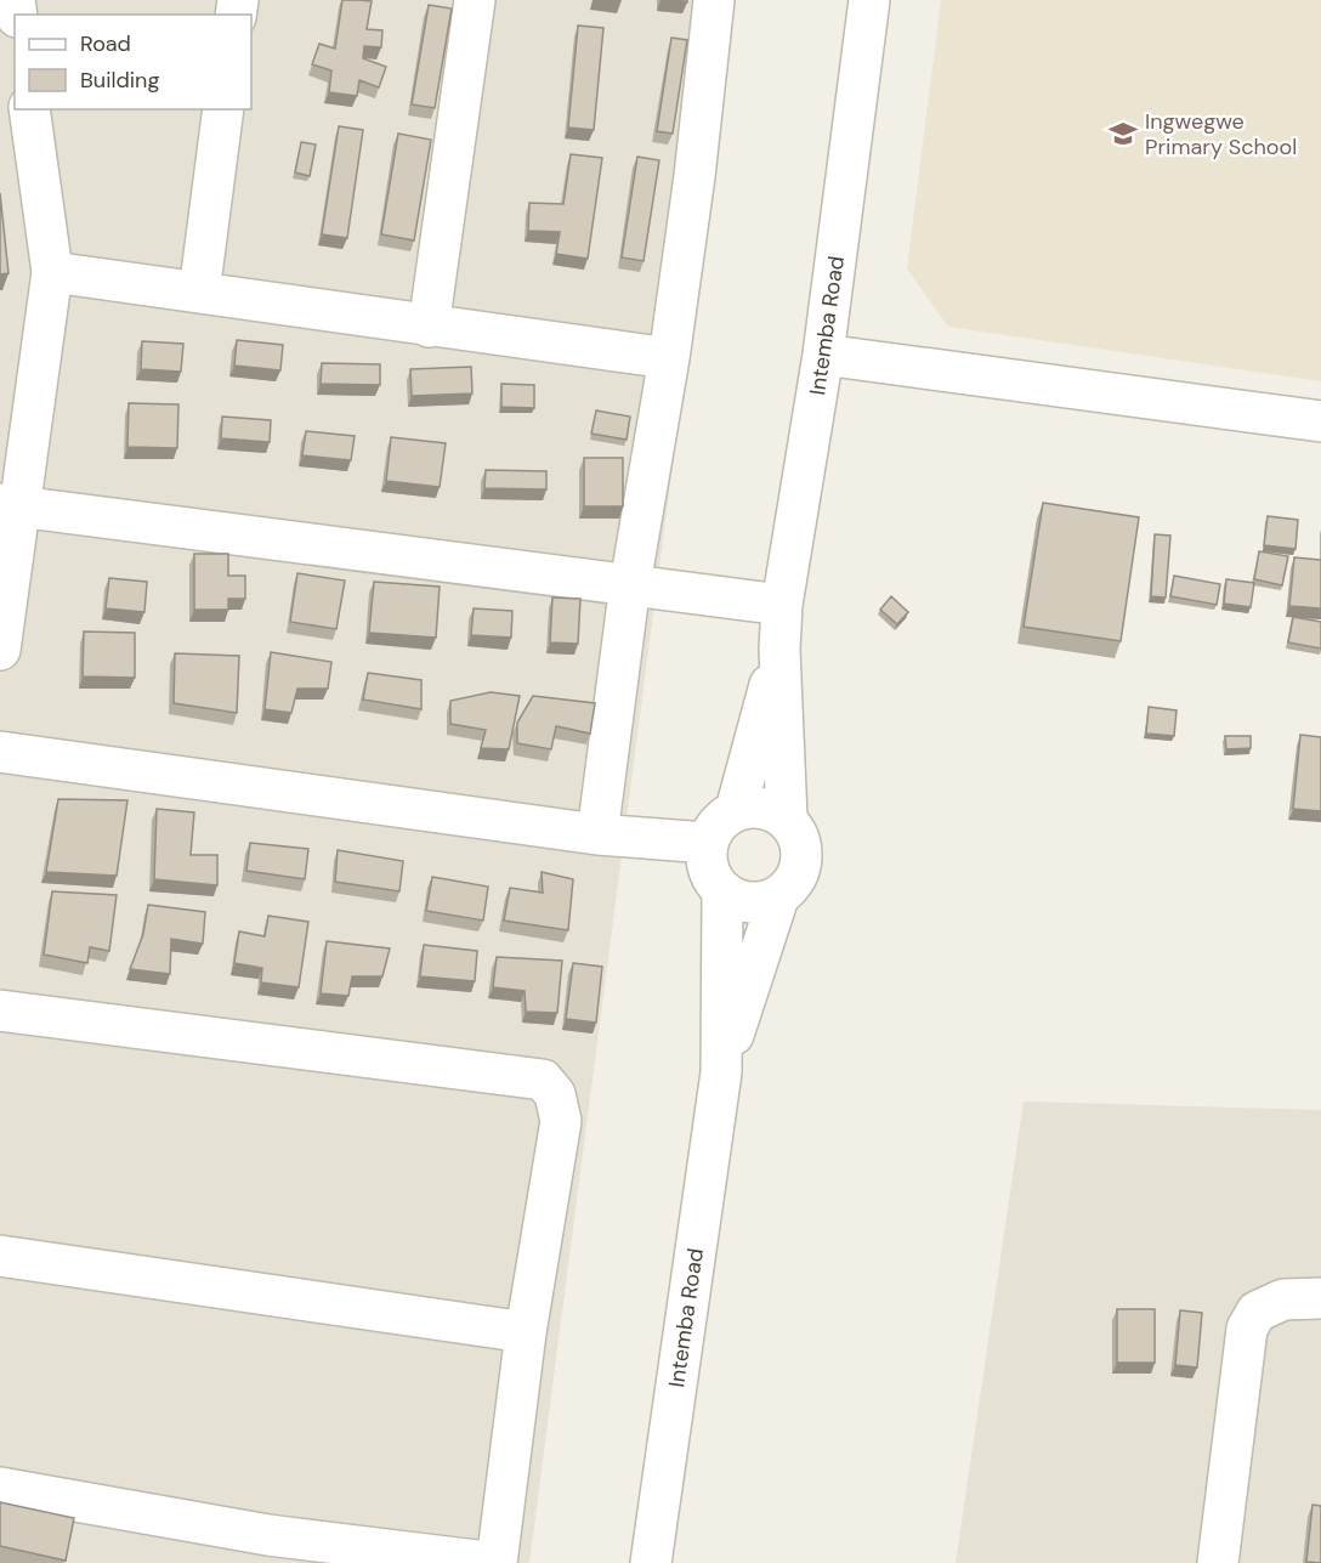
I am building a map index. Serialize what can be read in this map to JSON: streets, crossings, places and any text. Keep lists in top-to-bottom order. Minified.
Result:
{"streets":{"street":["Intemba Road"]},"places":{"school or university":["Ingwegwe Primary School"]},"legend":["Road","Building"]}
